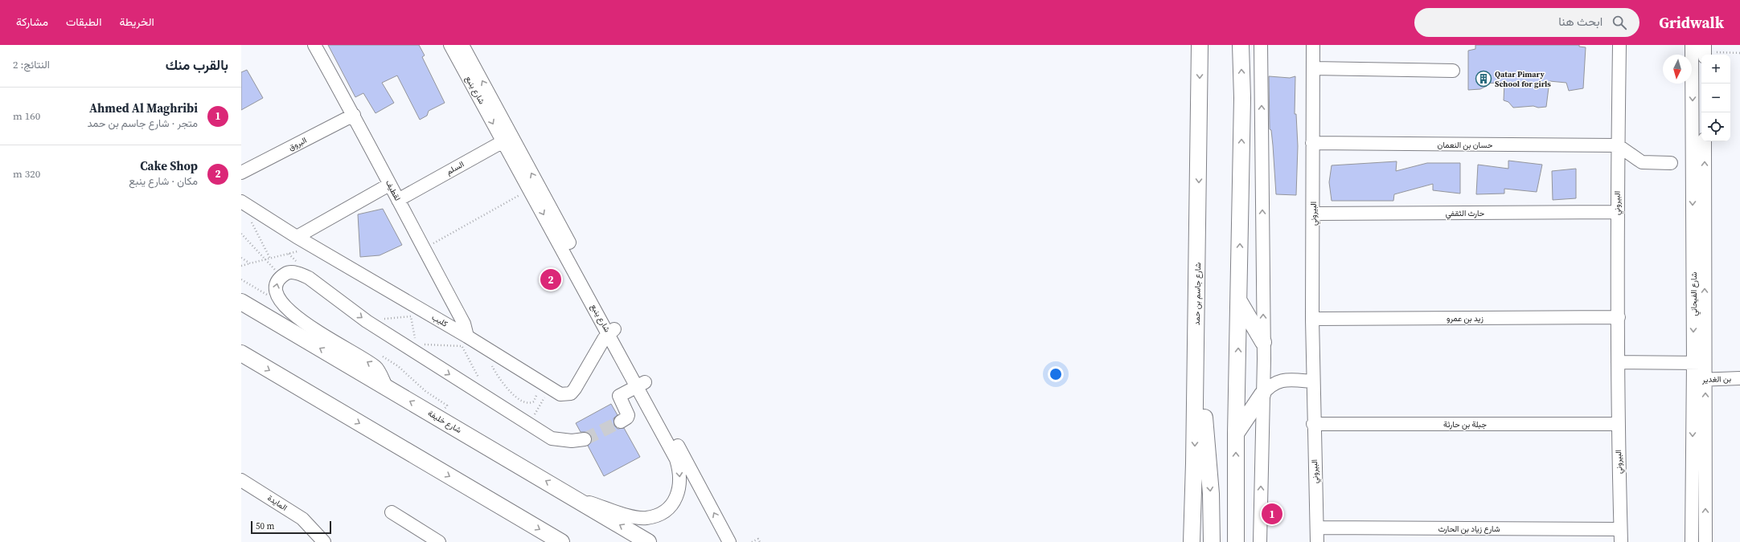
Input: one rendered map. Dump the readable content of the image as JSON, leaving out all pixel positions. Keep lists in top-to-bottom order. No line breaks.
{"streets":{"main road":["شارع جاسم بن حمد","شارع خليفة"],"street":["شارع ينبع","البروق","حسان بن النعمان","السلم","لقطيف","البيروني","حارث الثقفي","شارع الفيحاني","زيد بن عمرو","كليب","بن الغدير","جبلة بن حارثة","المايدة","شارع زياد بن الحارث"]},"crossings":[["شارع ينبع","السلم"],["شارع ينبع","كليب"],["شارع ينبع","شارع خليفة"],["البروق","لقطيف"],["حسان بن النعمان","البيروني"],["السلم","لقطيف"],["لقطيف","كليب"],["البيروني","حارث الثقفي"],["البيروني","زيد بن عمرو"],["البيروني","جبلة بن حارثة"],["البيروني","شارع زياد بن الحارث"],["شارع الفيحاني","بن الغدير"]],"places":{"building":["Qatar Pimary School for girls"]},"scale_bar":"50 m","north":"bottom","page":{"header":"Gridwalk","search":"ابحث هنا","nav":["الخريطة","الطبقات","مشاركة"],"heading":["بالقرب منك","النتائج: 2"],"map_buttons":["+","−"],"list":[{"mark":"1","name":"Ahmed Al Maghribi","note":"متجر · شارع جاسم بن حمد","value":"160 m"},{"mark":"2","name":"Cake Shop","note":"مكان · شارع ينبع","value":"320 m"}],"pins":["2","1"],"scale":"50 m"}}
